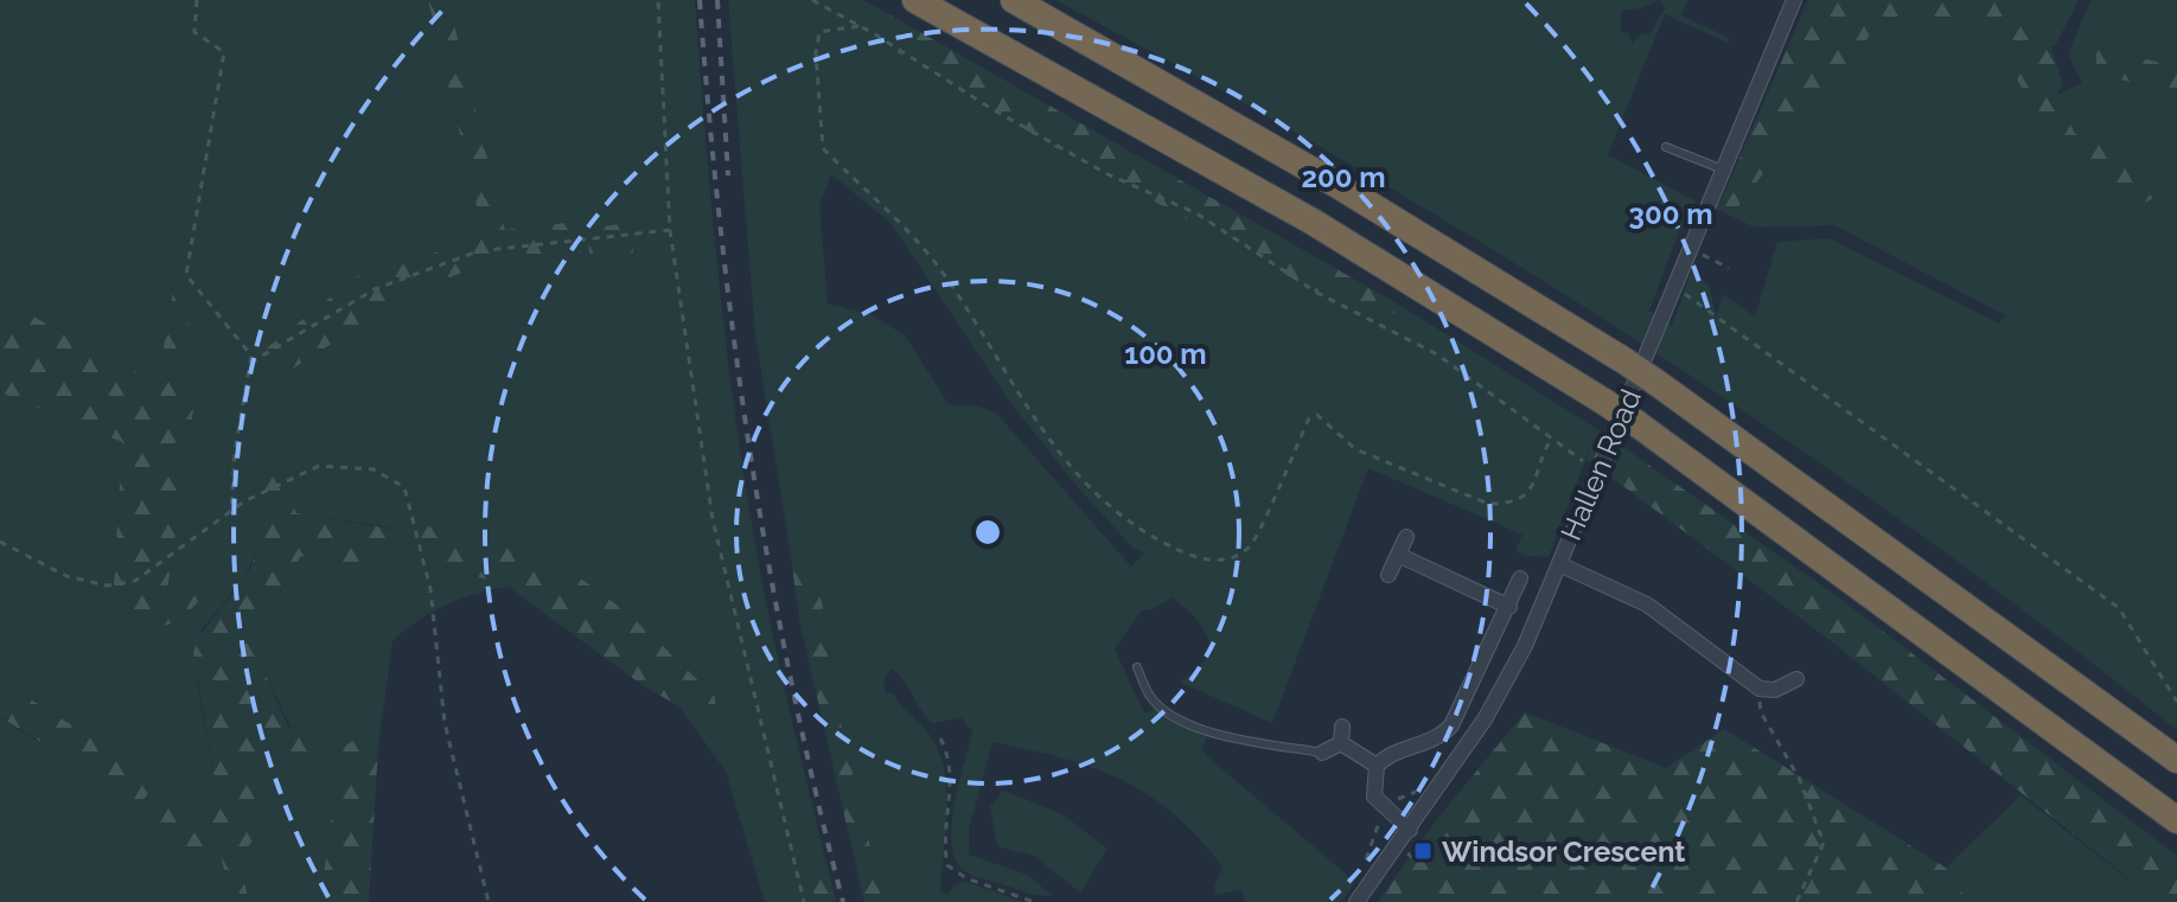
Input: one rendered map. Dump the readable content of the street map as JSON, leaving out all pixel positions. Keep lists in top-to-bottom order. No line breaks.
{"streets":{"street":["Hallen Road"]},"places":{"transit":["Windsor Crescent"]},"rings":["200 m","300 m","100 m"]}
